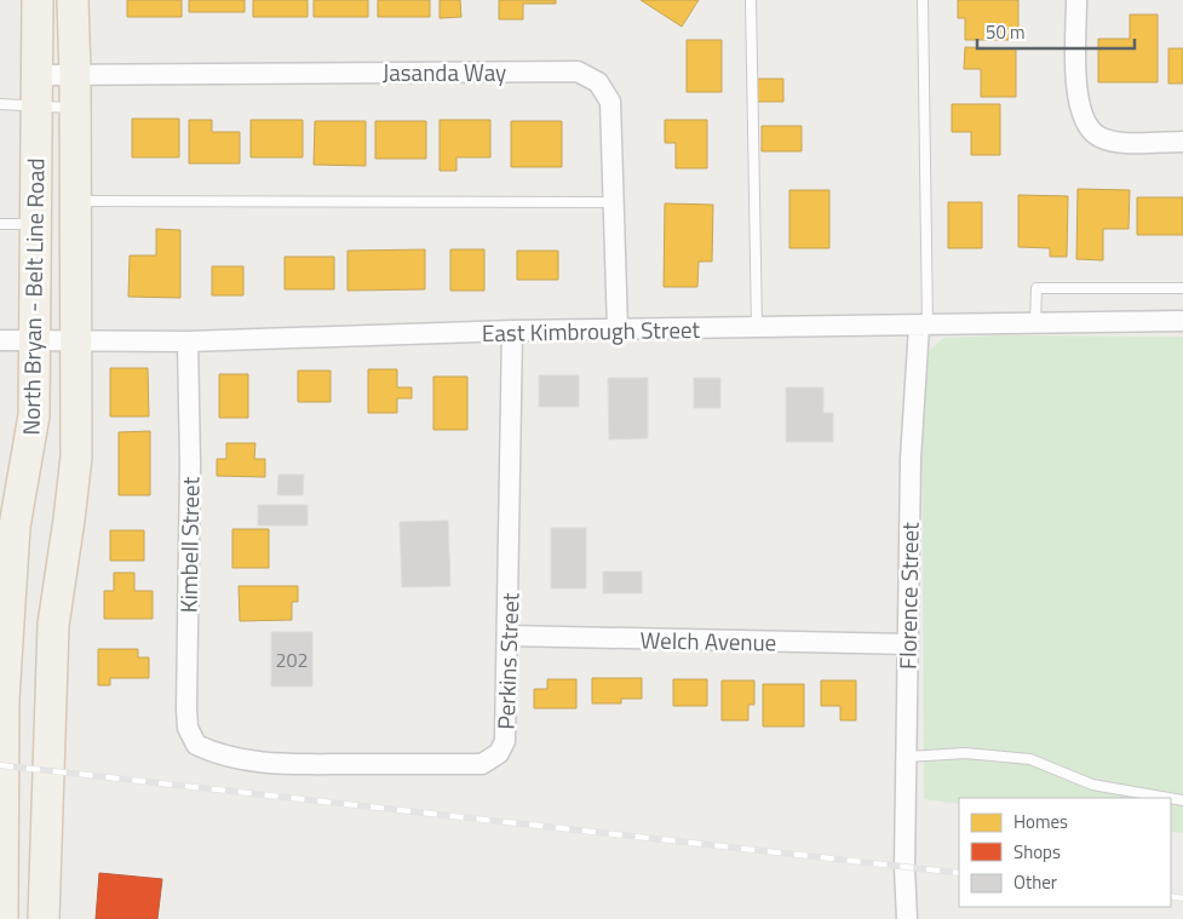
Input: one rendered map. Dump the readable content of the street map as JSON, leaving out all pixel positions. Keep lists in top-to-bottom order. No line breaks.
{"streets":{"main road":["North Bryan - Belt Line Road"],"street":["Jasanda Way","East Kimbrough Street","Kimbell Street","Florence Street","Welch Avenue","Perkins Street"]},"crossings":[["Jasanda Way","North Bryan - Belt Line Road"],["Jasanda Way","East Kimbrough Street"],["North Bryan - Belt Line Road","East Kimbrough Street"],["East Kimbrough Street","Kimbell Street"],["East Kimbrough Street","Florence Street"],["East Kimbrough Street","Perkins Street"],["Kimbell Street","Perkins Street"],["Florence Street","Welch Avenue"],["Welch Avenue","Perkins Street"]],"house_numbers":["202"],"legend":["Homes","Shops","Other"],"scale_bar":"50 m"}
